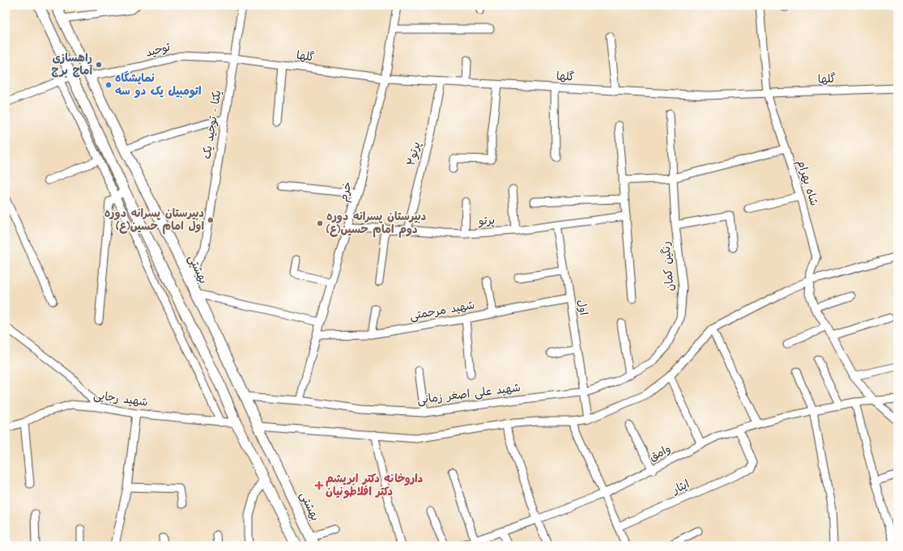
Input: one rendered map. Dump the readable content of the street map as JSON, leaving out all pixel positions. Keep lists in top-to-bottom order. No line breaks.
{"streets":{"main road":["بهشتی"],"street":["توحید","گلها","یکتا - توحید یک","پرتو۲","شاه بهرام","خرم","پرتو","رنگین کمان","اول","شهید مرحمتی","شهید علی اصغر زمانی","شهید رجایی","وامق","ایثار"]},"crossings":[["توحید","گلها"],["توحید","یکتا - توحید یک"],["توحید","بهشتی"],["گلها","یکتا - توحید یک"],["گلها","پرتو۲"],["گلها","شاه بهرام"],["گلها","خرم"],["یکتا - توحید یک","بهشتی"],["پرتو۲","پرتو"],["شاه بهرام","وامق"],["خرم","پرتو"],["خرم","شهید مرحمتی"],["خرم","شهید علی اصغر زمانی"],["پرتو","اول"],["رنگین کمان","شهید علی اصغر زمانی"],["بهشتی","شهید علی اصغر زمانی"],["اول","شهید مرحمتی"],["اول","شهید علی اصغر زمانی"],["وامق","ایثار"]],"places":{"other":["راهسازی آماج برج","نمایشگاه اتومبیل یک دو سه","دبیرستان پسرانه دوره اول امام حسین(ع)","دبیرستان پسرانه دوره دوم امام حسین(ع)"],"health":["داروخانه دکتر ابریشم دکتر افلاطونیان"]}}
